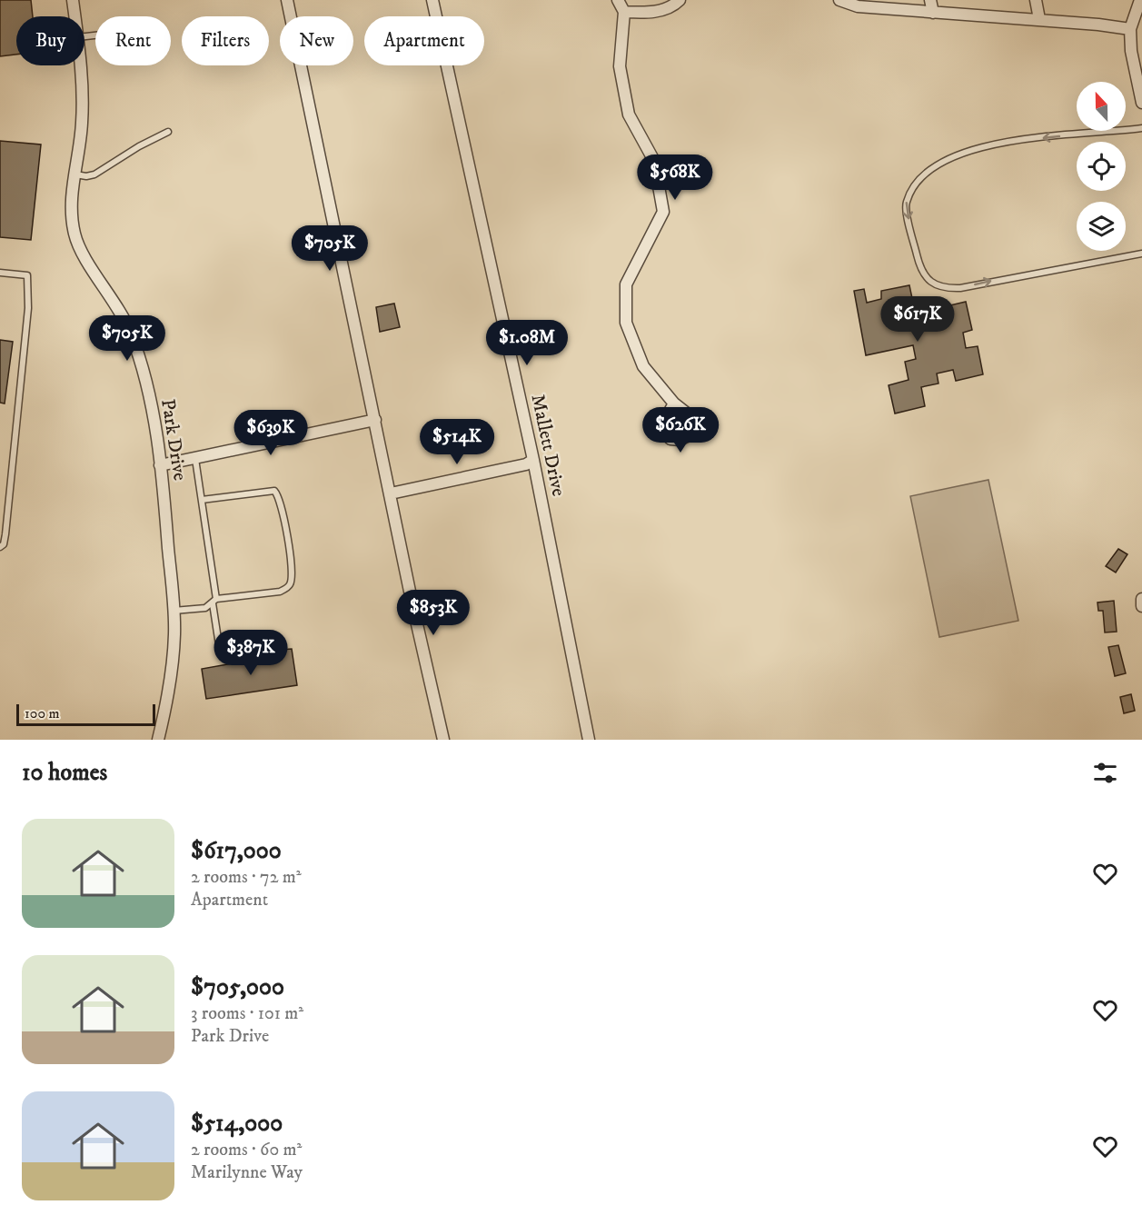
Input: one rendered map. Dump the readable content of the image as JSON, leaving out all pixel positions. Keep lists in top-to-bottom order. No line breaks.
{"streets":{"street":["Park Drive","Mallett Drive"]},"scale_bar":"100 m","north":"top","page":{"chip":["Buy","Rent","Filters","New","Apartment"],"price":["$568K","$705K","$617K","$705K","$1.08M","$626K","$639K","$514K","$853K","$387K"],"scale":"100 m","heading":"10 homes","list":[{"name":"$617,000","note":"2 rooms · 72 m² · Apartment"},{"name":"$705,000","note":"3 rooms · 101 m² · Park Drive"},{"name":"$514,000","note":"2 rooms · 60 m² · Marilynne Way"}]}}
